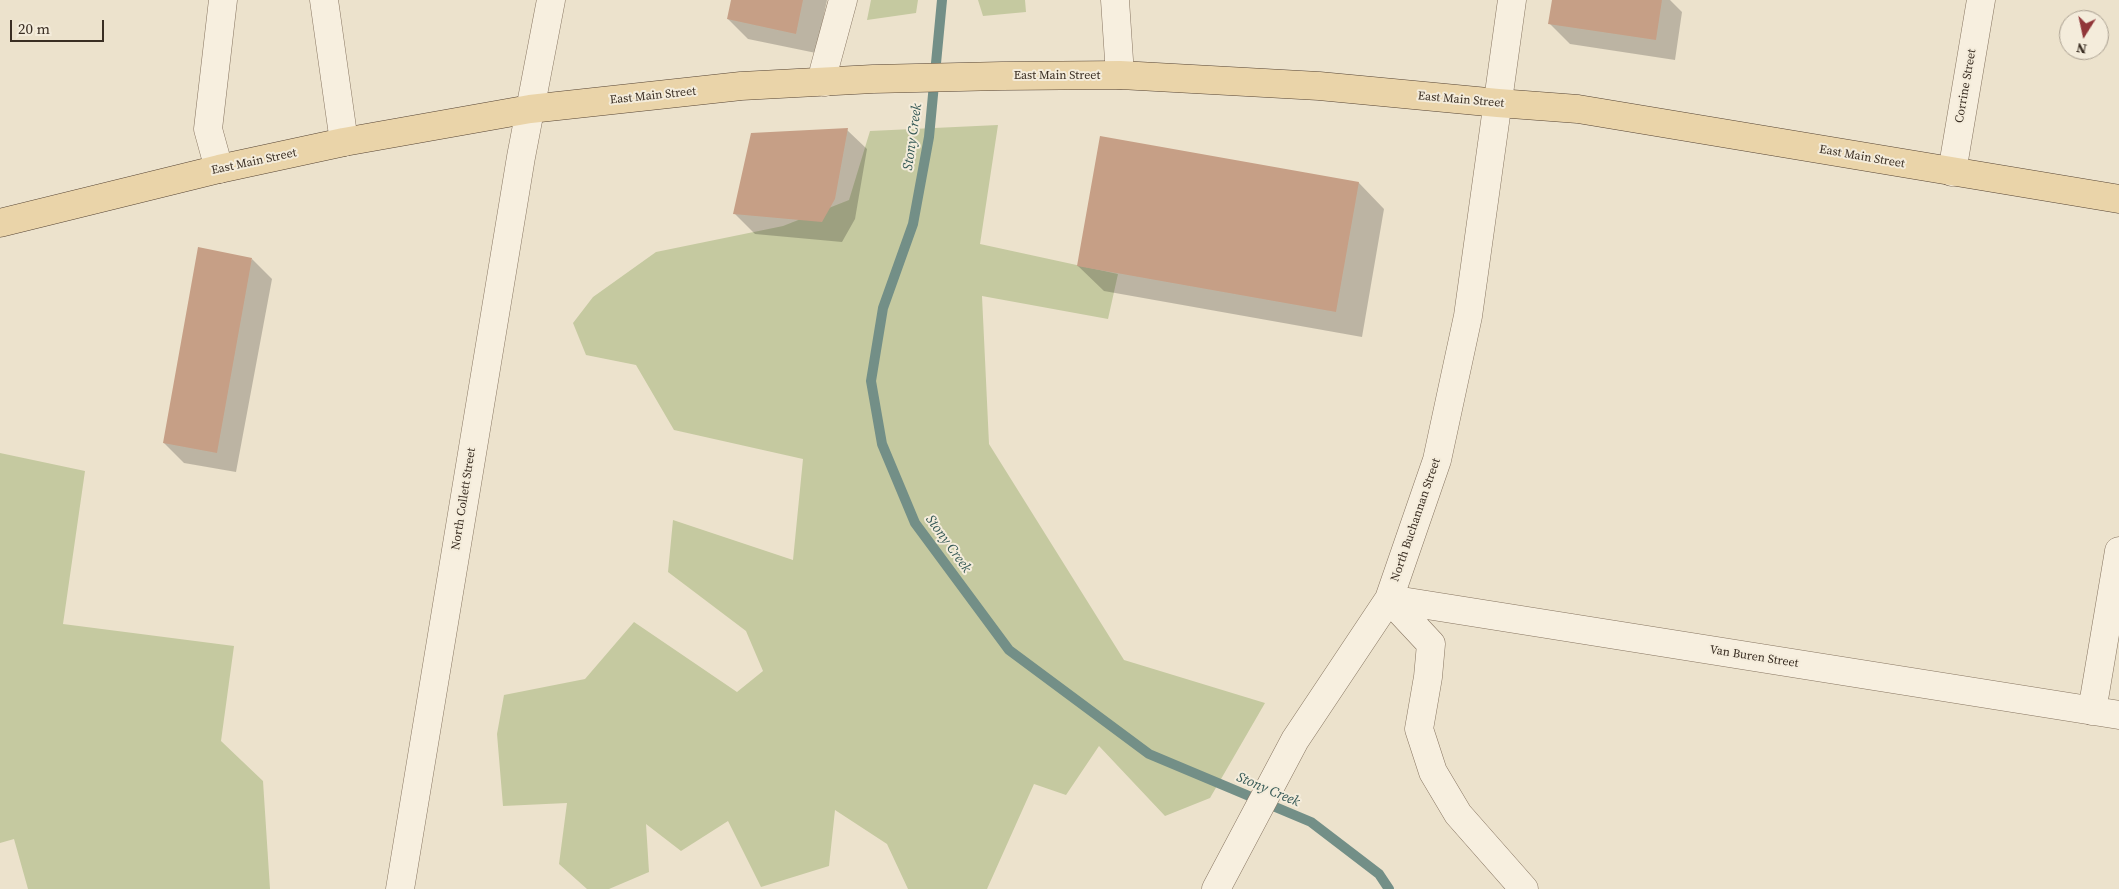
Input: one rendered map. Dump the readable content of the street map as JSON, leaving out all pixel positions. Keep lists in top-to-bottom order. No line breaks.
{"streets":{"main road":["East Main Street"],"street":["Corrine Street","North Collett Street","North Buchannan Street","Van Buren Street"]},"crossings":[["East Main Street","Corrine Street"],["East Main Street","North Collett Street"],["East Main Street","North Buchannan Street"],["North Buchannan Street","Van Buren Street"]],"water":["Stony Creek"],"scale_bar":"20 m","north":"bottom"}
